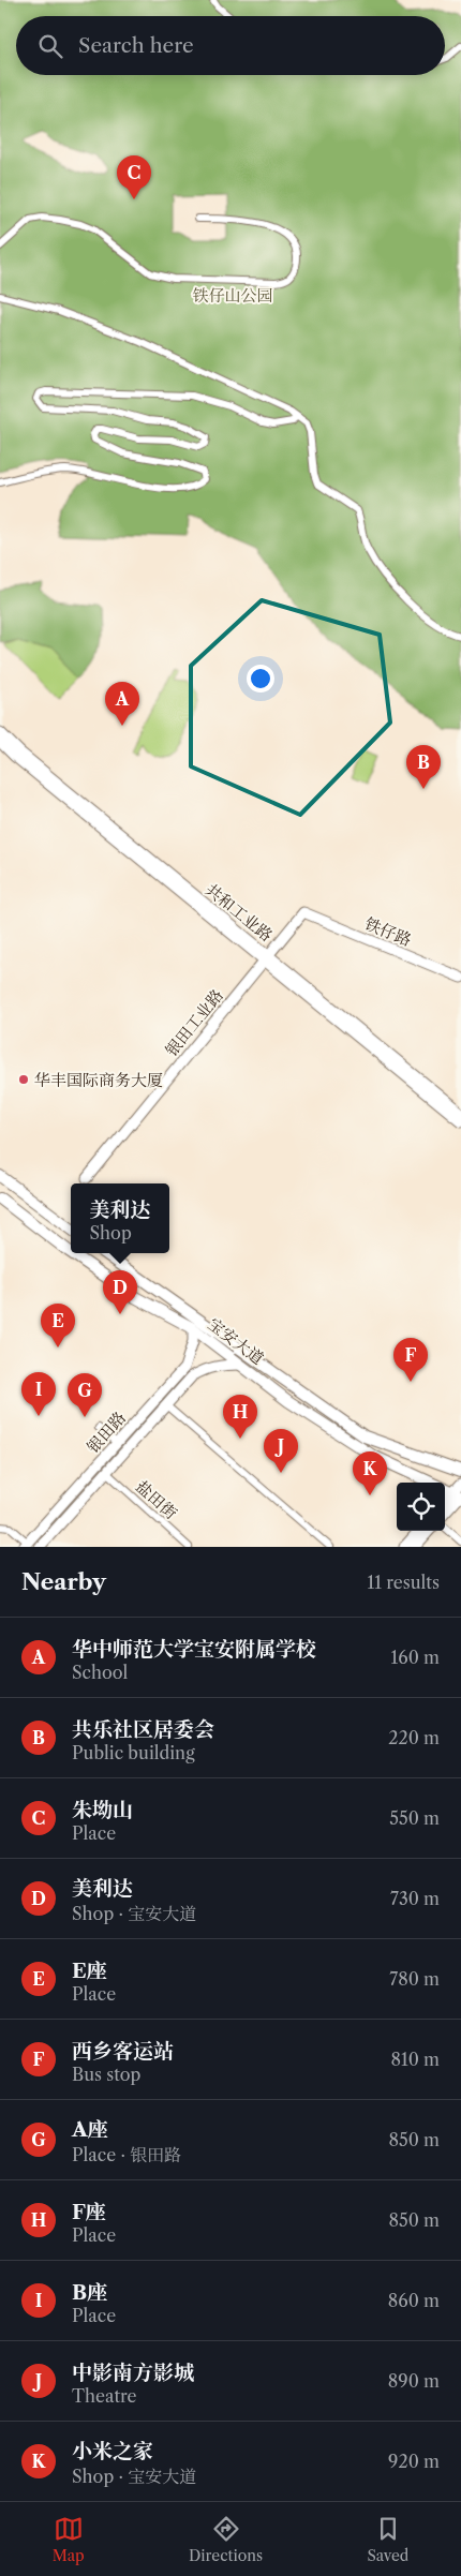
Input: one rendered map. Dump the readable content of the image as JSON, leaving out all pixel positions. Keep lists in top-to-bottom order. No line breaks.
{"streets":{"main road":["宝安大道"],"street":["共和工业路","铁仔路","银田工业路","银田路","盐田街"]},"crossings":[["共和工业路","银田工业路"],["铁仔路","银田工业路"],["宝安大道","银田路"],["银田路","盐田街"]],"parks":["铁仔山公园"],"places":["华丰国际商务大厦"],"page":{"search":"Search here","pins":["C","A","B","D","E","F","I","G","H","J","K"],"popup":["美利达","Shop"],"heading":["Nearby","11 results"],"list":[{"mark":"A","name":"华中师范大学宝安附属学校","note":"School","value":"160 m"},{"mark":"B","name":"共乐社区居委会","note":"Public building","value":"220 m"},{"mark":"C","name":"朱坳山","note":"Place","value":"550 m"},{"mark":"D","name":"美利达","note":"Shop · 宝安大道","value":"730 m"},{"mark":"E","name":"E座","note":"Place","value":"780 m"},{"mark":"F","name":"西乡客运站","note":"Bus stop","value":"810 m"},{"mark":"G","name":"A座","note":"Place · 银田路","value":"850 m"},{"mark":"H","name":"F座","note":"Place","value":"850 m"},{"mark":"I","name":"B座","note":"Place","value":"860 m"},{"mark":"J","name":"中影南方影城","note":"Theatre","value":"890 m"},{"mark":"K","name":"小米之家","note":"Shop · 宝安大道","value":"920 m"}],"nav":["Map","Directions","Saved"]}}
